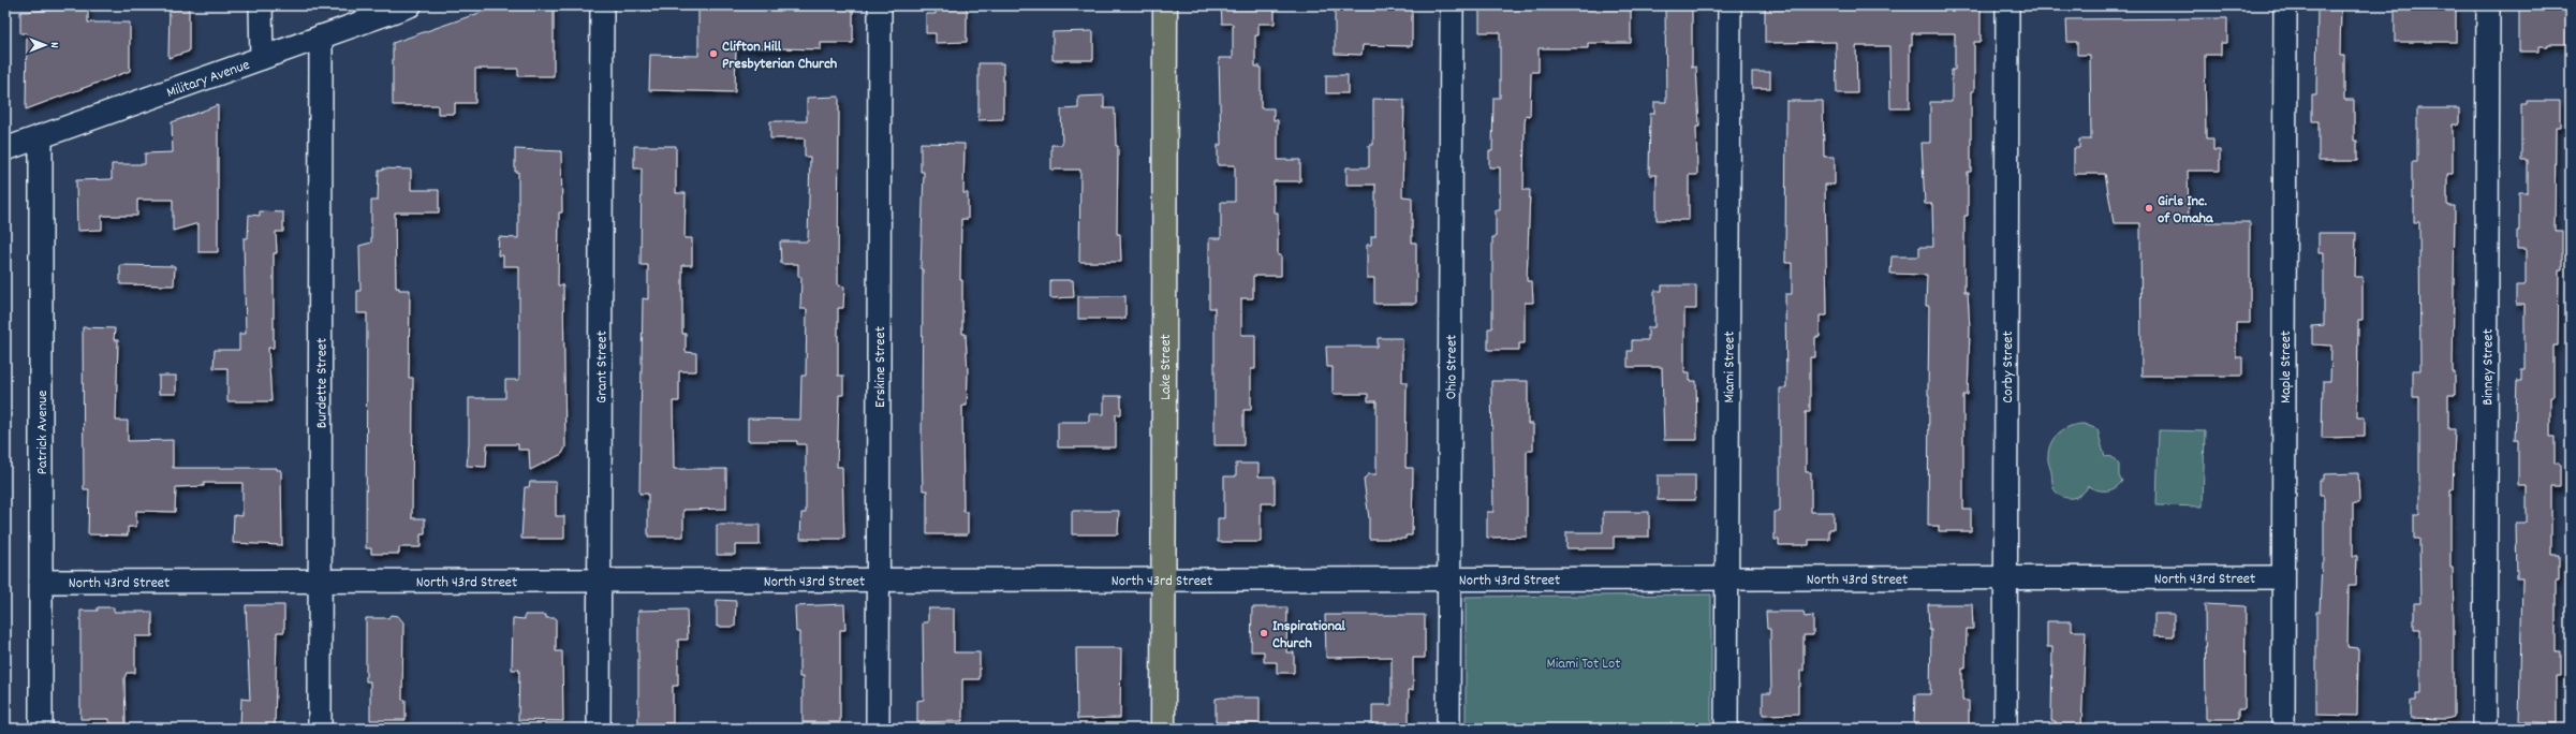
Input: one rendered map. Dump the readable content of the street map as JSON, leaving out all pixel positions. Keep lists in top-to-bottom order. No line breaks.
{"streets":{"main road":["Lake Street"],"street":["Military Avenue","Grant Street","Erskine Street","Ohio Street","Miami Street","Corby Street","Maple Street","Binney Street","Burdette Street","Patrick Avenue","North 43rd Street"]},"crossings":[["Military Avenue","Burdette Street"],["Military Avenue","Patrick Avenue"],["Grant Street","North 43rd Street"],["Erskine Street","North 43rd Street"],["Lake Street","North 43rd Street"],["Ohio Street","North 43rd Street"],["Miami Street","North 43rd Street"],["Corby Street","North 43rd Street"],["Maple Street","North 43rd Street"],["Burdette Street","North 43rd Street"],["Patrick Avenue","North 43rd Street"]],"parks":["Miami Tot Lot"],"places":["Clifton Hill Presbyterian Church","Girls Inc. of Omaha","Inspirational Church"],"north":"right"}
